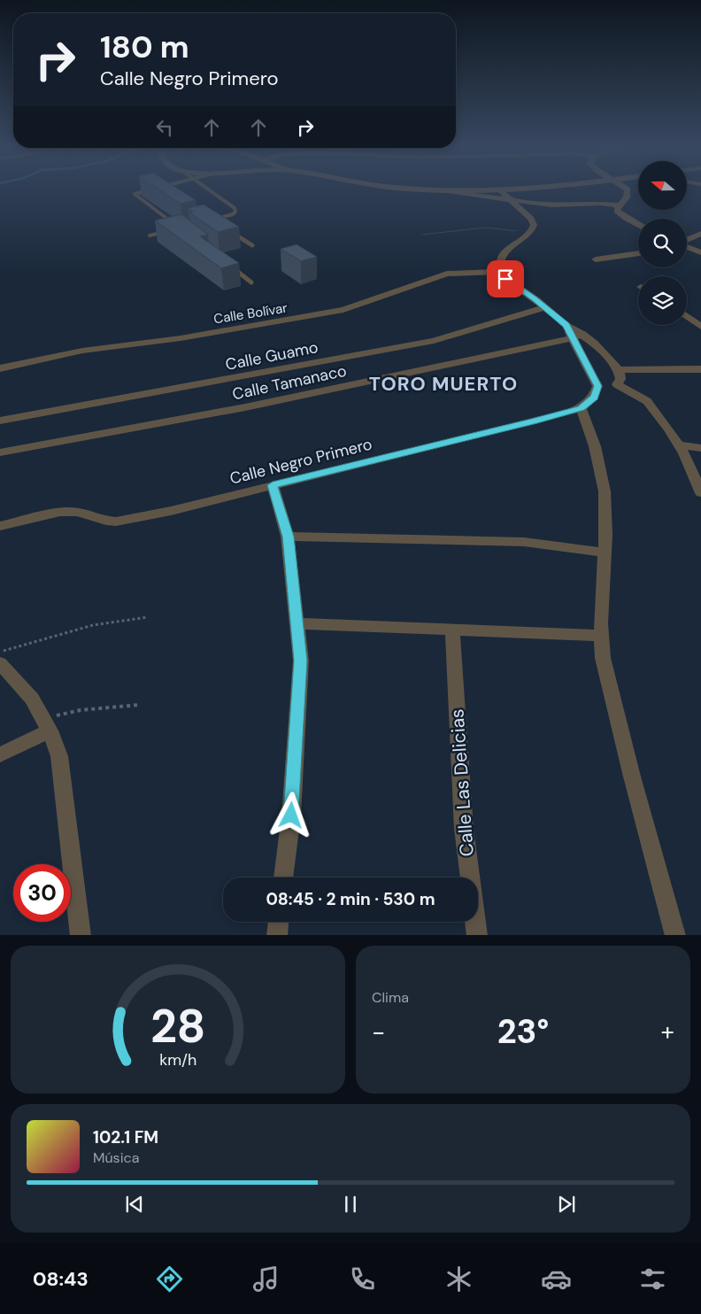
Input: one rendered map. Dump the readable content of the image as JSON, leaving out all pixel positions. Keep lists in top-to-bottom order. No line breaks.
{"streets":{"street":["Calle Bolívar","Calle Guamo","Calle Tamanaco","Calle Negro Primero","Calle Las Delicias"]},"districts":["TORO MUERTO"],"north":"left","page":{"turn":["180 m","Calle Negro Primero"],"limit":"30","trip":"08:45 · 2 min · 530 m","tile":"Clima","heat":["−","23°","+"],"song":["102.1 FM","Música"],"tabs":"08:43","gauge":["28","km/h"]}}
